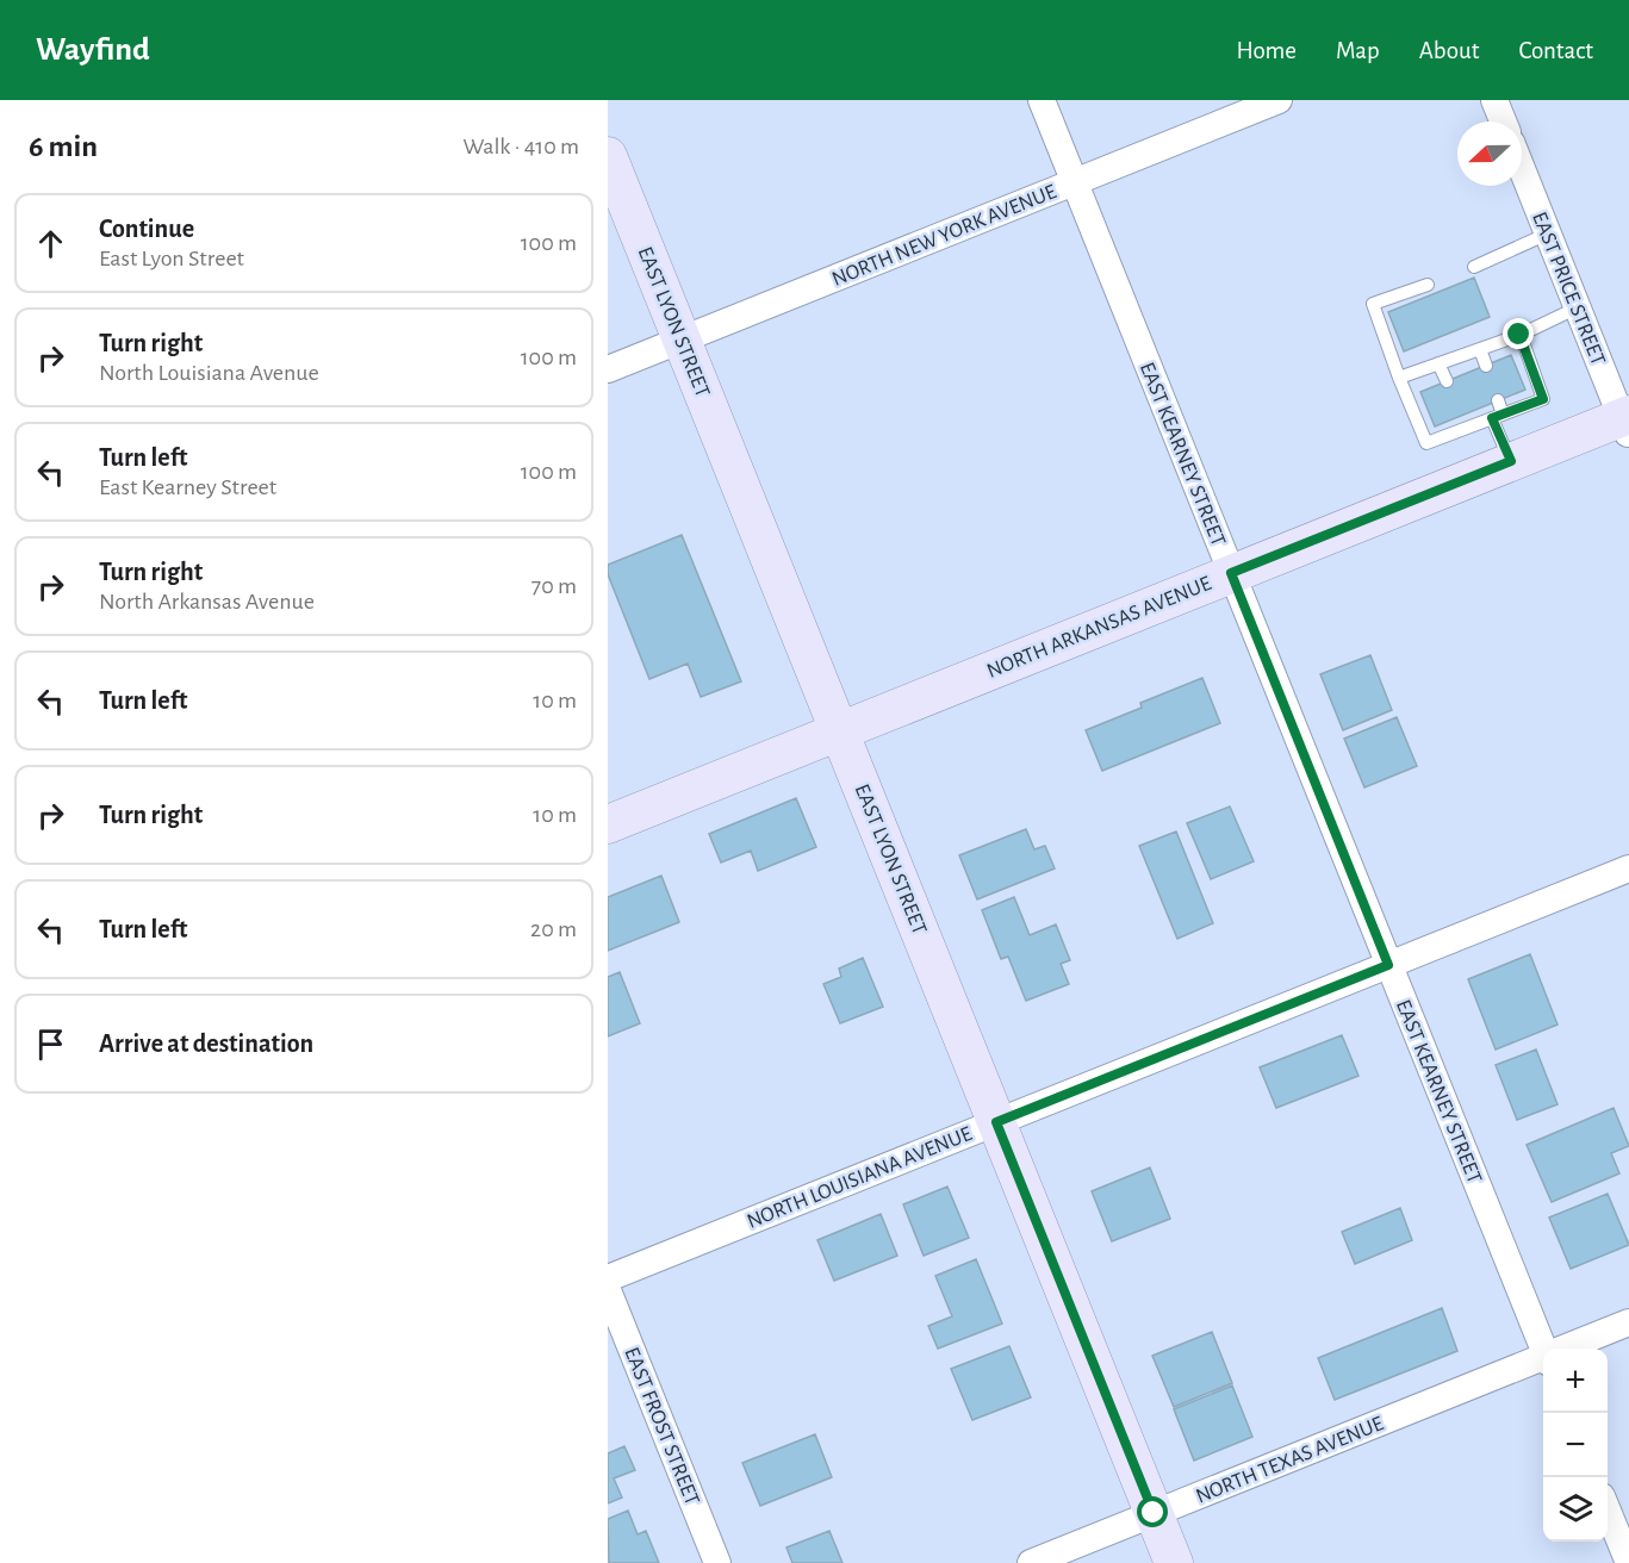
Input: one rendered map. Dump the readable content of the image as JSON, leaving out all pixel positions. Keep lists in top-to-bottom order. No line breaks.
{"streets":{"main road":["EAST LYON STREET","NORTH ARKANSAS AVENUE"],"street":["NORTH NEW YORK AVENUE","EAST PRICE STREET","EAST KEARNEY STREET","NORTH LOUISIANA AVENUE","EAST FROST STREET","NORTH TEXAS AVENUE"]},"crossings":[["NORTH NEW YORK AVENUE","EAST LYON STREET"],["NORTH NEW YORK AVENUE","EAST KEARNEY STREET"],["EAST PRICE STREET","NORTH ARKANSAS AVENUE"],["EAST LYON STREET","NORTH ARKANSAS AVENUE"],["EAST LYON STREET","NORTH LOUISIANA AVENUE"],["EAST LYON STREET","NORTH TEXAS AVENUE"],["EAST KEARNEY STREET","NORTH ARKANSAS AVENUE"],["EAST KEARNEY STREET","NORTH LOUISIANA AVENUE"]],"north":"left","page":{"header":"Wayfind","nav":["Home","Map","About","Contact"],"heading":["6 min","Walk · 410 m"],"list":[["Continue","East Lyon Street","100 m"],["Turn right","North Louisiana Avenue","100 m"],["Turn left","East Kearney Street","100 m"],["Turn right","North Arkansas Avenue","70 m"],["Turn left","10 m"],["Turn right","10 m"],["Turn left","20 m"],"Arrive at destination"],"map_buttons":["+","−"]}}
